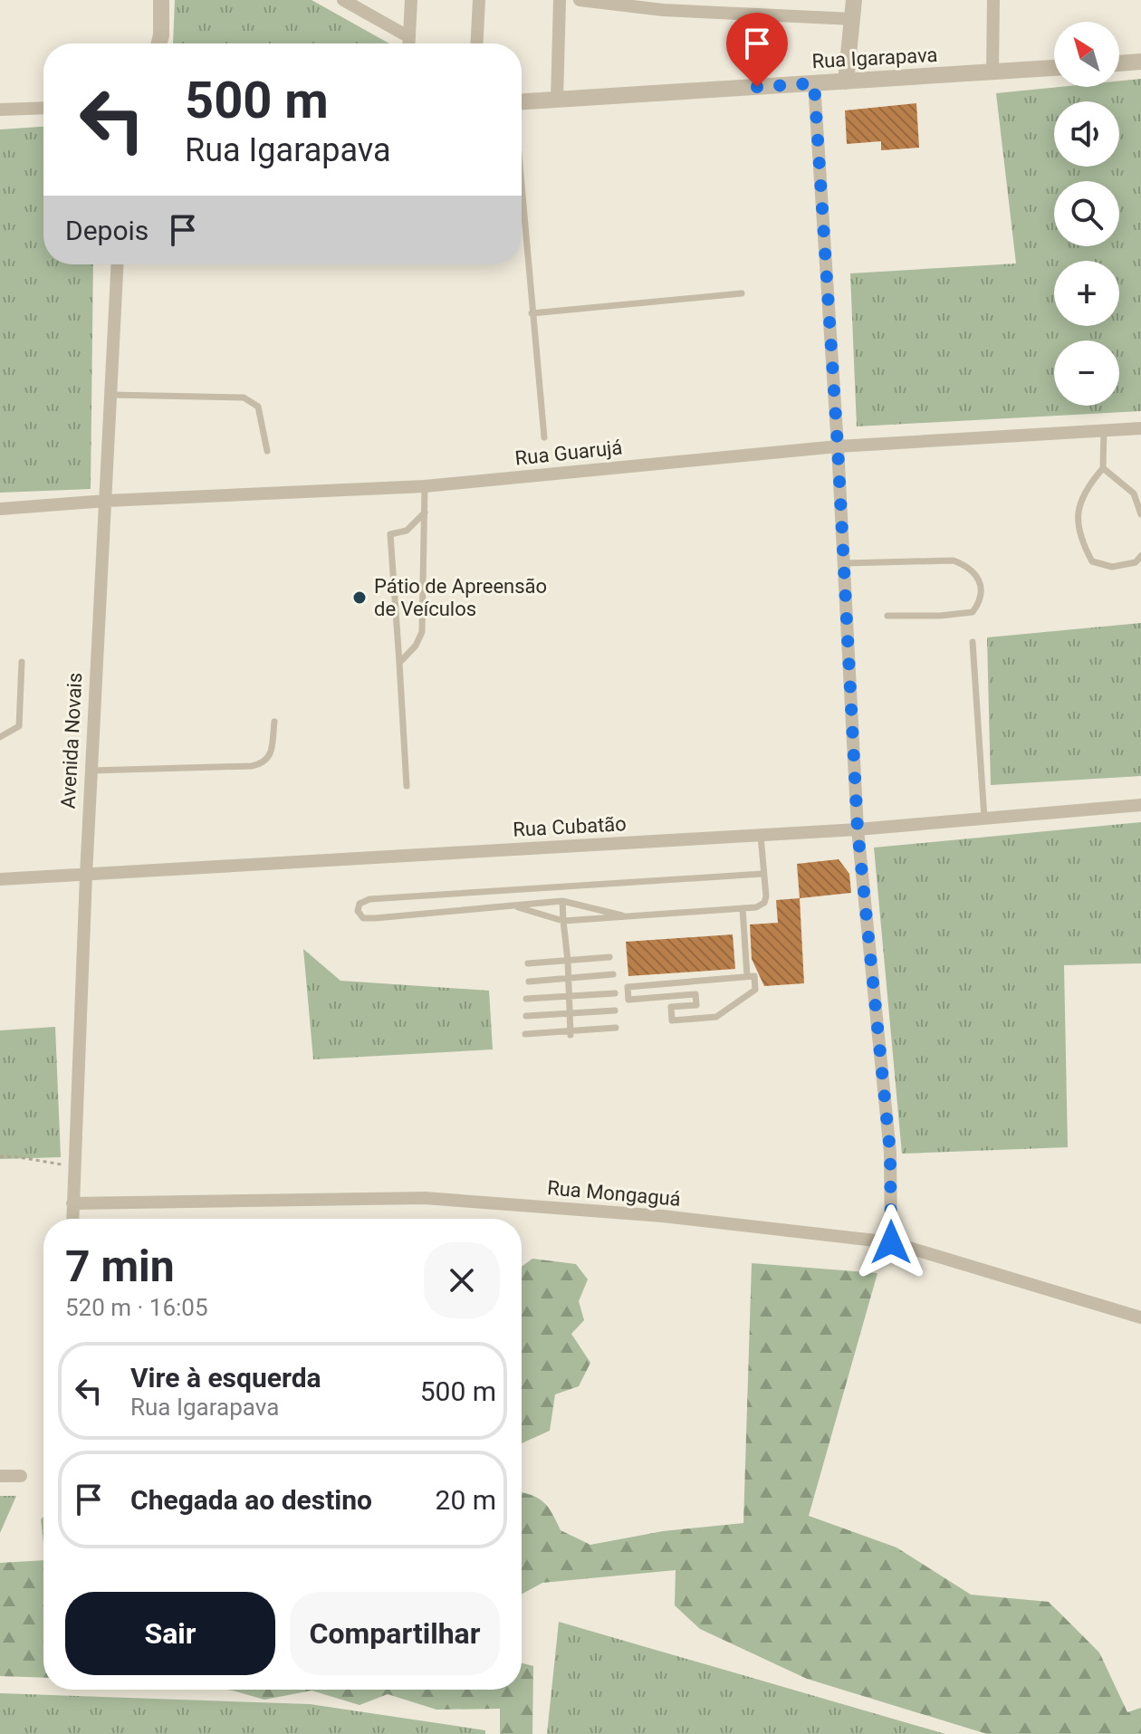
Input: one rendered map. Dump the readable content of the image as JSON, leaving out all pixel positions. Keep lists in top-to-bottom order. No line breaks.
{"streets":{"street":["Rua Igarapava","Rua Guarujá","Avenida Novais","Rua Cubatão","Rua Mongaguá"]},"crossings":[["Rua Guarujá","Avenida Novais"],["Avenida Novais","Rua Cubatão"],["Avenida Novais","Rua Mongaguá"]],"places":["Pátio de Apreensão de Veículos"],"north":"top left","page":{"map_buttons":["+","−"],"turn":["500 m","Rua Igarapava"],"then":"Depois","heading":["7 min","520 m · 16:05"],"list":[{"name":"Vire à esquerda","note":"Rua Igarapava","value":"500 m"},{"name":"Chegada ao destino","value":"20 m"}],"buttons":["Sair","Compartilhar"]}}
